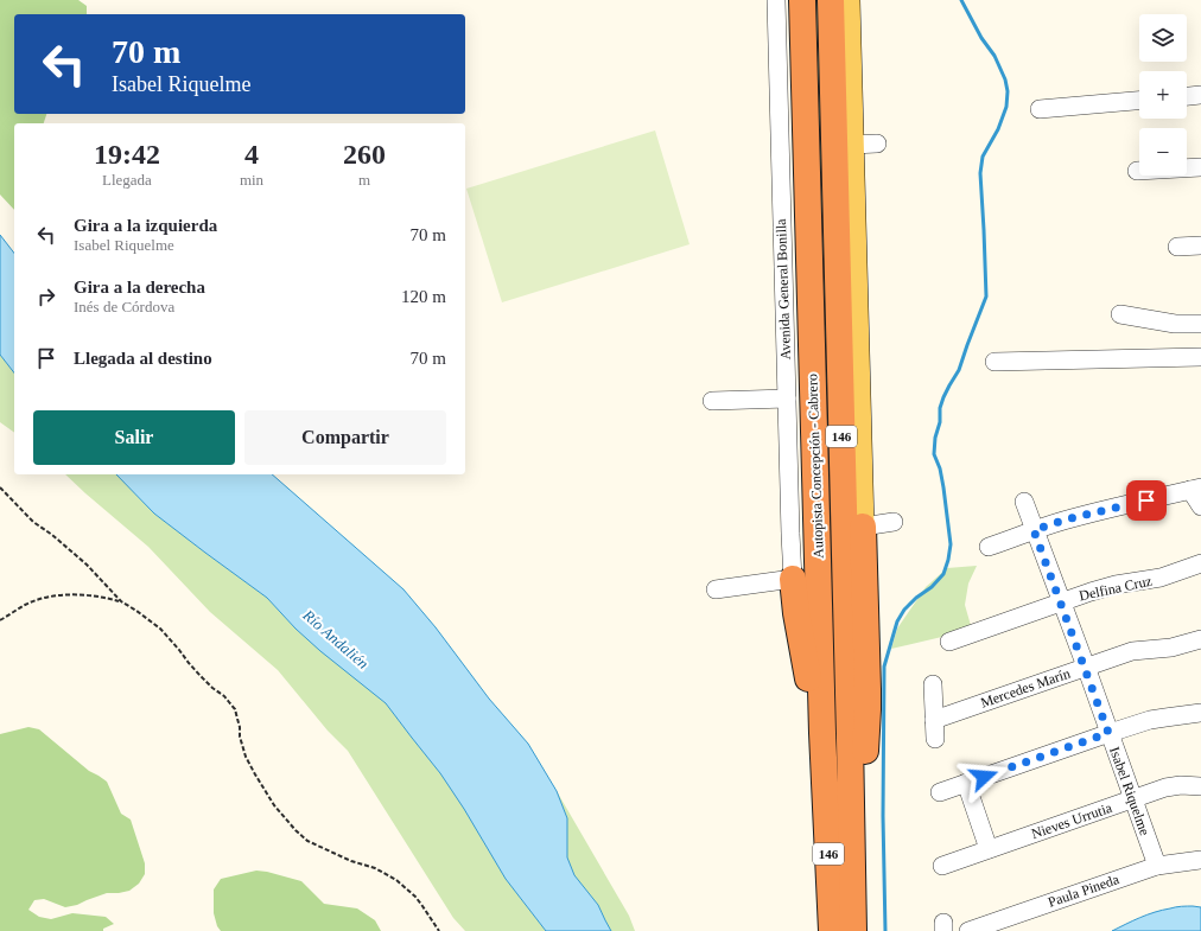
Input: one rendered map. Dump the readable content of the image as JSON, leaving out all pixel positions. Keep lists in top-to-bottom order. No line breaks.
{"streets":{"highway":["146","Autopista Concepción - Cabrero"],"street":["Avenida General Bonilla","Delfina Cruz","Mercedes Marín","Isabel Riquelme","Nieves Urrutia","Paula Pineda"]},"crossings":[["Delfina Cruz","Isabel Riquelme"],["Mercedes Marín","Isabel Riquelme"],["Isabel Riquelme","Nieves Urrutia"],["Isabel Riquelme","Paula Pineda"]],"water":["Río Andalién"],"page":{"map_buttons":["+","−"],"turn":["70 m","Isabel Riquelme"],"eta":["19:42","Llegada","4","min","260","m"],"list":[{"name":"Gira a la izquierda","note":"Isabel Riquelme","value":"70 m"},{"name":"Gira a la derecha","note":"Inés de Córdova","value":"120 m"},{"name":"Llegada al destino","value":"70 m"}],"buttons":["Salir","Compartir"]}}
